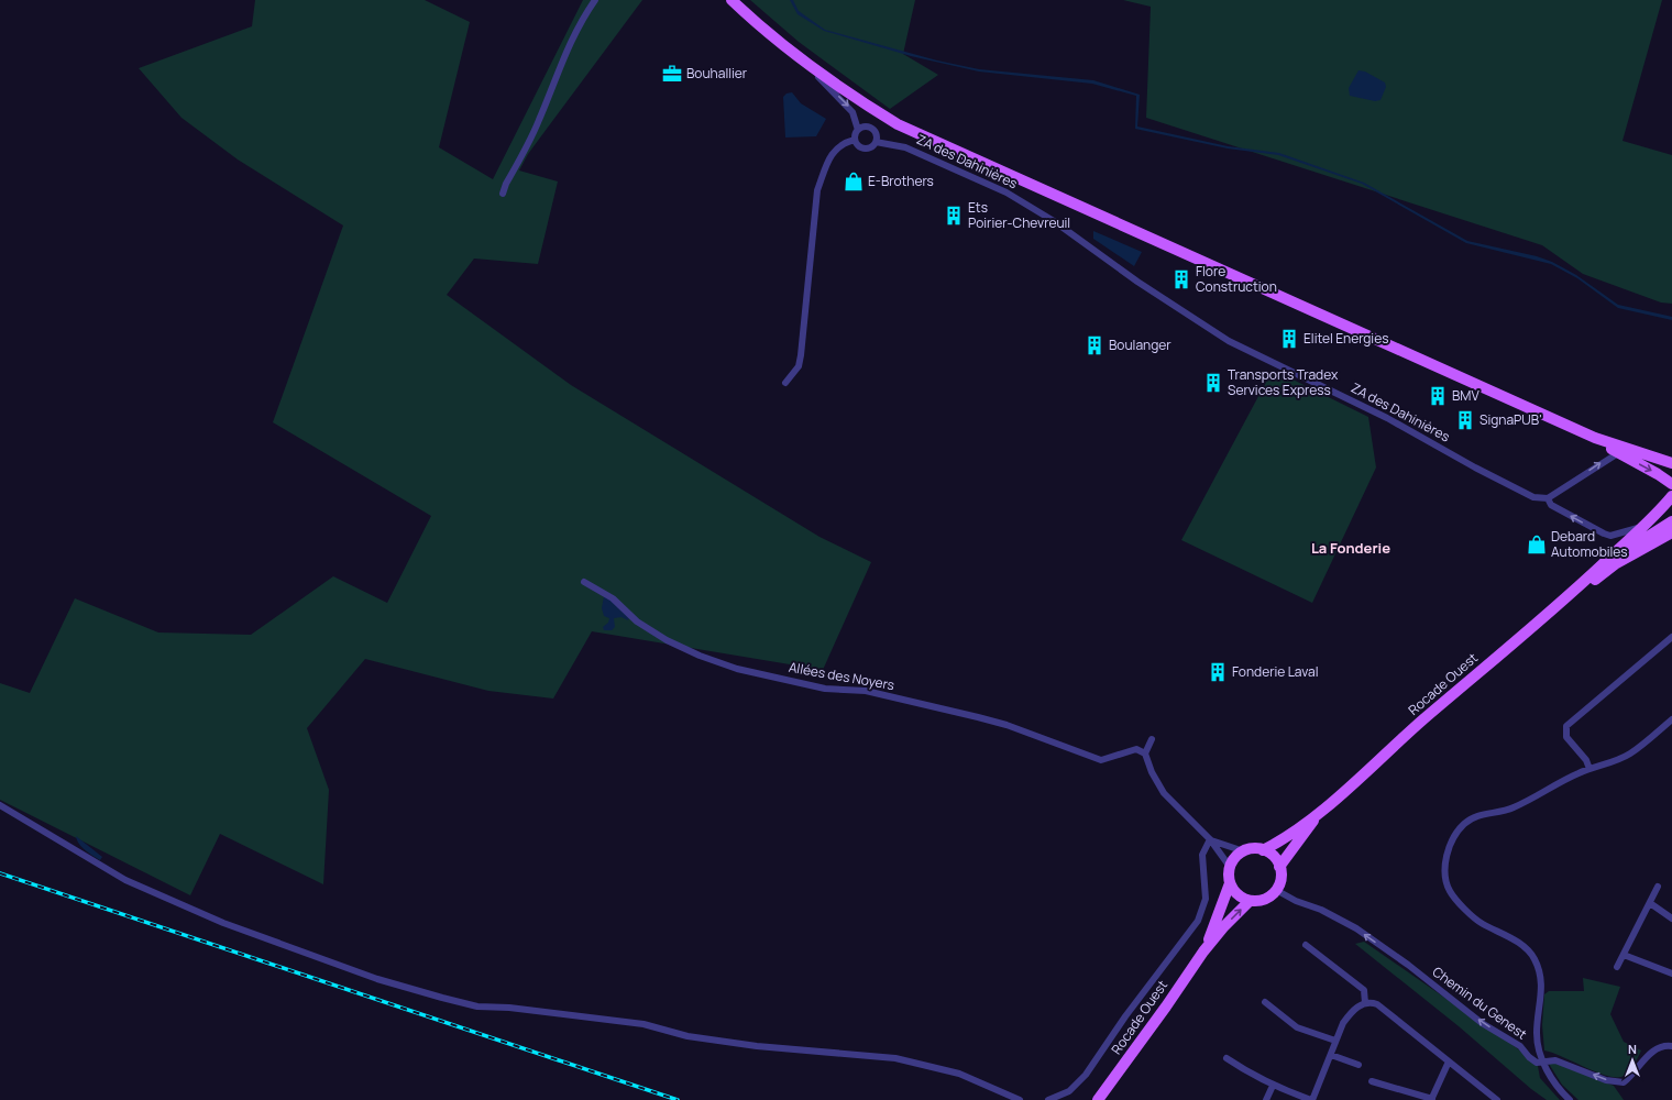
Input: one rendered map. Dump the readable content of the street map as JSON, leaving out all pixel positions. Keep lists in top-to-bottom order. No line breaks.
{"streets":{"main road":["Rocade Ouest"],"street":["ZA des Dahinières","Allées des Noyers","Chemin du Genest"]},"crossings":[["ZA des Dahinières","Rocade Ouest"],["Rocade Ouest","Chemin du Genest"]],"districts":["La Fonderie"],"places":{"office":["Bouhallier"],"shop":["E-Brothers","Debard Automobiles"],"building":["Ets Poirier-Chevreuil","Flore Construction","Elitel Energies","Boulanger","Transports Tradex Services Express","BMV","SignaPUB'","Fonderie Laval"]},"north":"top"}
